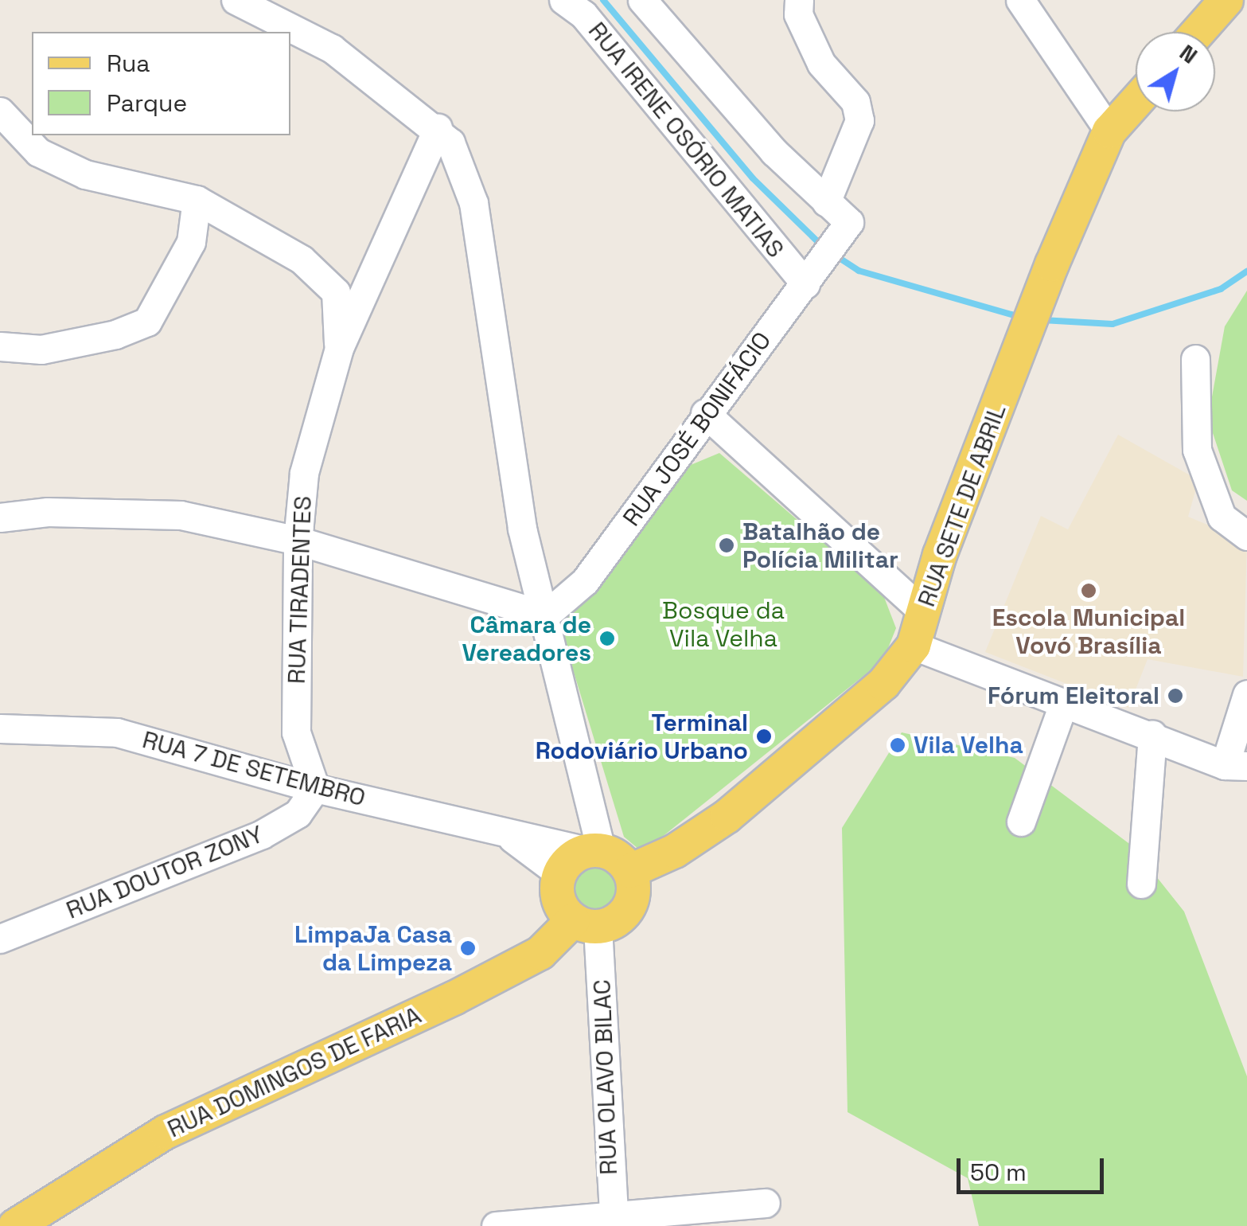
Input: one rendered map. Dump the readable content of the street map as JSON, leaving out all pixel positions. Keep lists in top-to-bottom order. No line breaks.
{"streets":{"main road":["RUA SETE DE ABRIL","RUA DOMINGOS DE FARIA"],"street":["RUA IRENE OSÓRIO MATIAS","RUA JOSÉ BONIFÁCIO","RUA TIRADENTES","RUA 7 DE SETEMBRO","RUA DOUTOR ZONY","RUA OLAVO BILAC"]},"crossings":[["RUA IRENE OSÓRIO MATIAS","RUA JOSÉ BONIFÁCIO"],["RUA SETE DE ABRIL","RUA 7 DE SETEMBRO"],["RUA SETE DE ABRIL","RUA DOMINGOS DE FARIA"],["RUA SETE DE ABRIL","RUA OLAVO BILAC"],["RUA TIRADENTES","RUA 7 DE SETEMBRO"],["RUA TIRADENTES","RUA DOUTOR ZONY"],["RUA 7 DE SETEMBRO","RUA DOUTOR ZONY"],["RUA 7 DE SETEMBRO","RUA DOMINGOS DE FARIA"],["RUA 7 DE SETEMBRO","RUA OLAVO BILAC"],["RUA DOMINGOS DE FARIA","RUA OLAVO BILAC"]],"parks":["Bosque da Vila Velha"],"places":["Batalhão de Polícia Militar","Escola Municipal Vovó Brasília","Câmara de Vereadores","Fórum Eleitoral","Terminal Rodoviário Urbano","Vila Velha","LimpaJa Casa da Limpeza"],"legend":["Rua","Parque"],"scale_bar":"50 m","north":"top right"}
